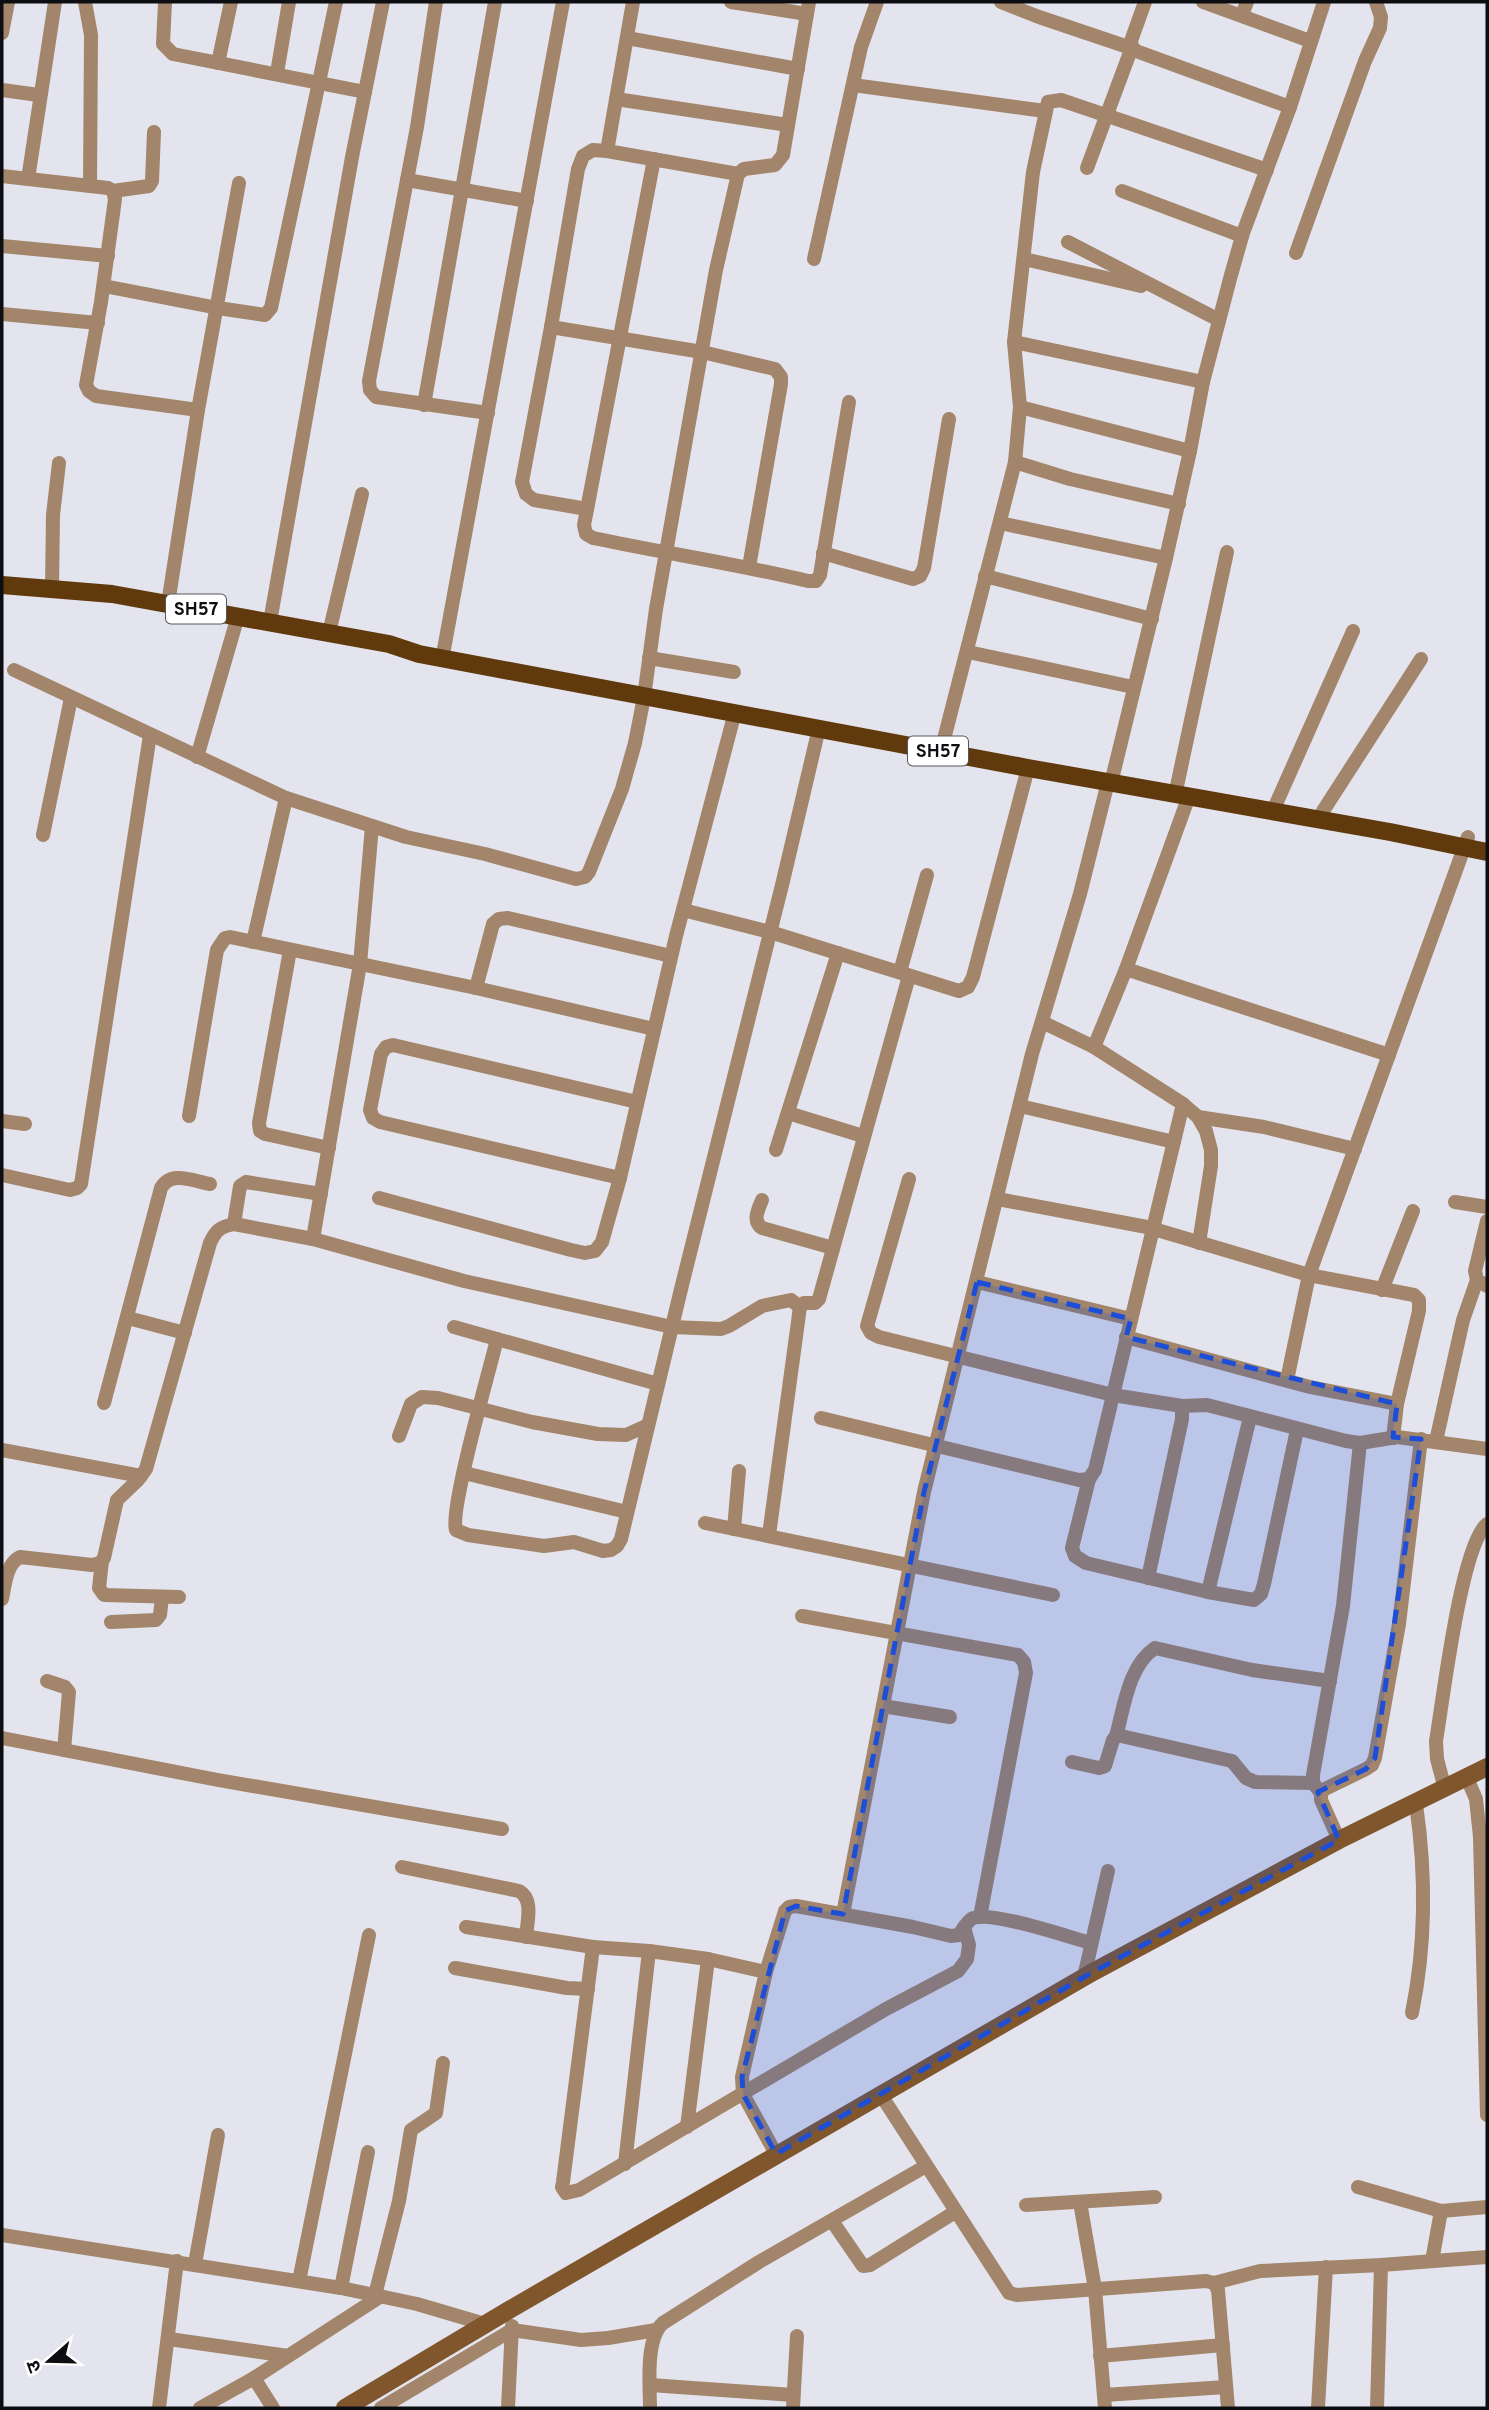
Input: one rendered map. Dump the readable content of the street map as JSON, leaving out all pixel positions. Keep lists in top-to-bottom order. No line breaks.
{"streets":{"main road":["SH57"]},"north":"left"}
